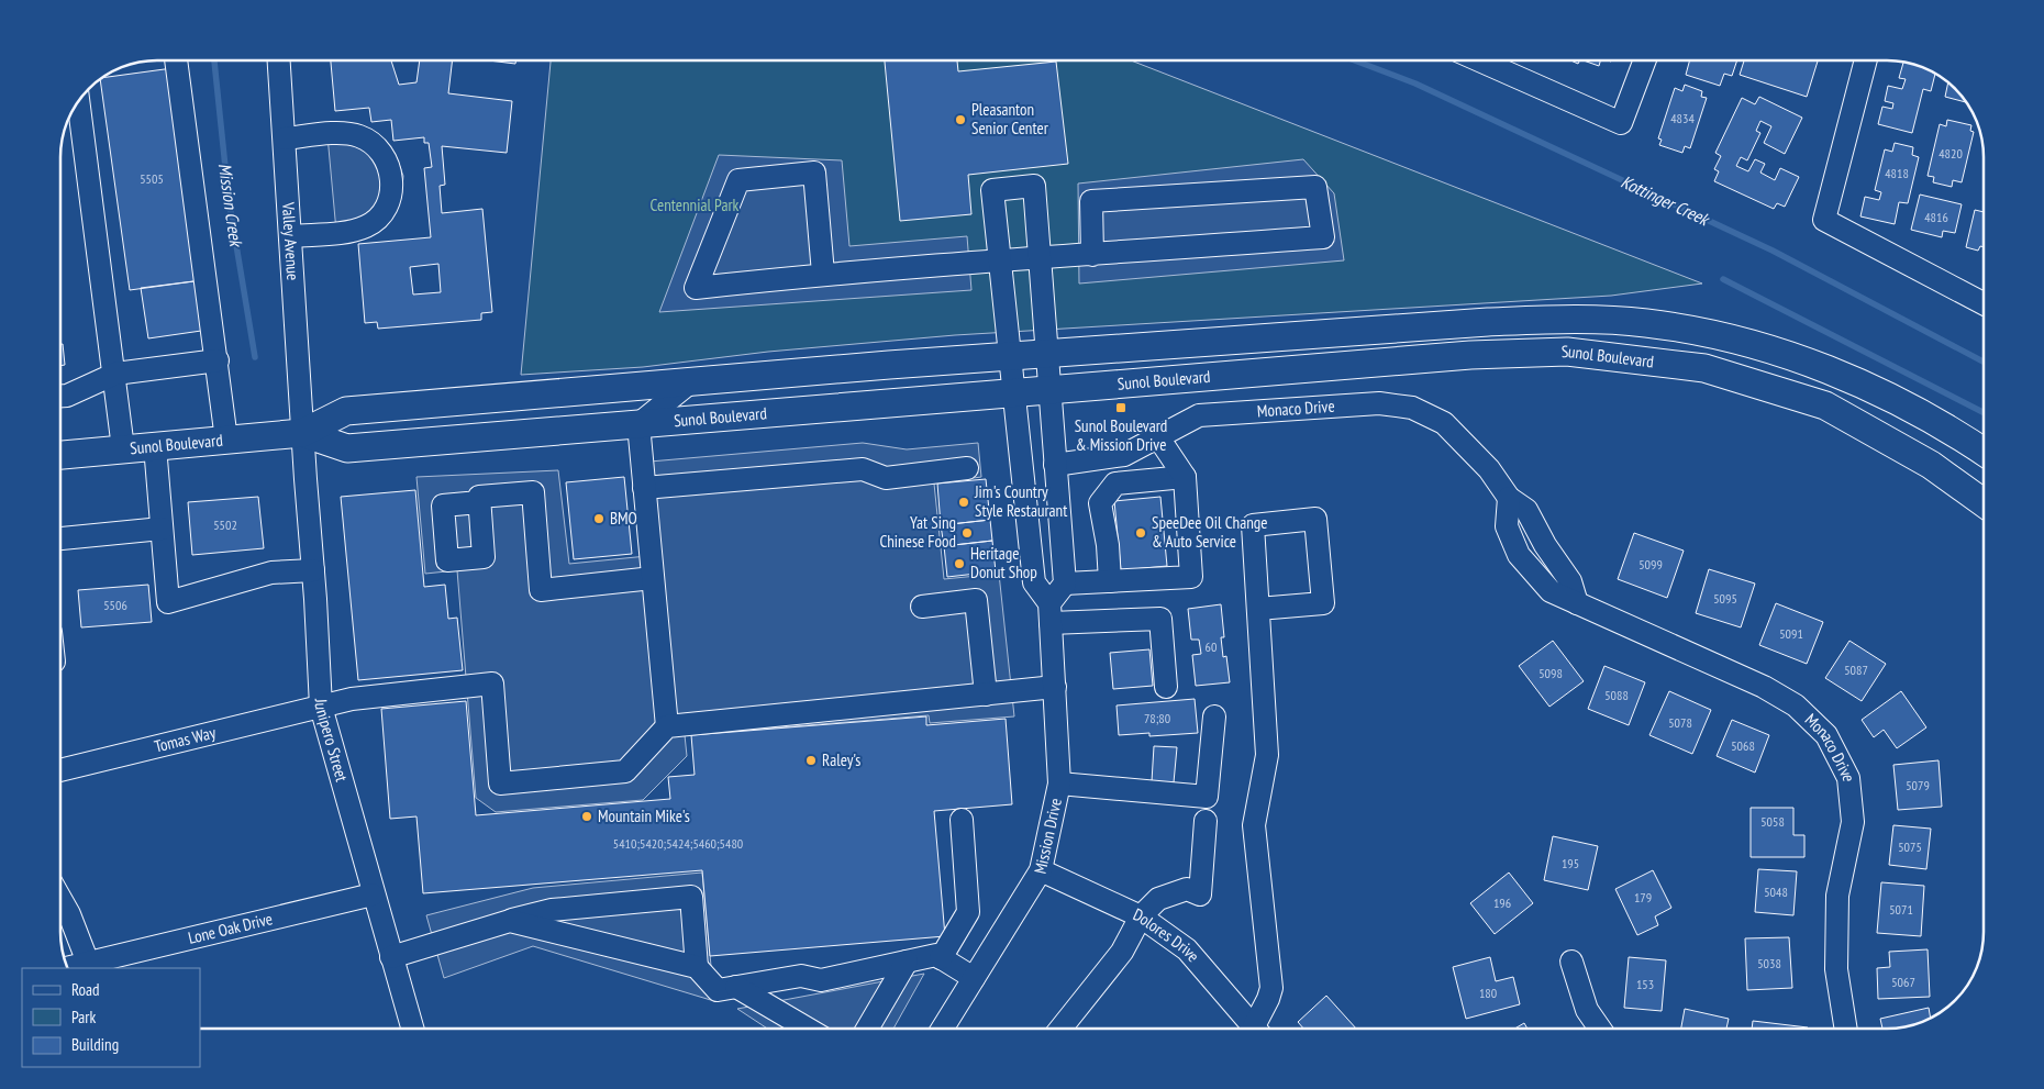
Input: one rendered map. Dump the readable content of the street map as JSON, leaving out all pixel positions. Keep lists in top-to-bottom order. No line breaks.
{"streets":{"main road":["Sunol Boulevard"],"street":["Valley Avenue","Monaco Drive","Tomas Way","Junipero Street","Mission Drive","Lone Oak Drive","Dolores Drive"]},"crossings":[["Valley Avenue","Sunol Boulevard"],["Valley Avenue","Junipero Street"],["Sunol Boulevard","Junipero Street"],["Tomas Way","Junipero Street"],["Junipero Street","Lone Oak Drive"],["Mission Drive","Dolores Drive"]],"water":["Kottinger Creek","Mission Creek"],"parks":["Centennial Park"],"places":{"other":["Pleasanton Senior Center","Jim's Country Style Restaurant","BMO","Yat Sing Chinese Food","SpeeDee Oil Change & Auto Service","Heritage Donut Shop","Raley's","Mountain Mike's"],"transit":["Sunol Boulevard & Mission Drive"]},"house_numbers":["4834","4820","4818","5505","4816","5502","5099","5095","5506","5091","60","5087","5098","5088","78;80","5078","5068","5079","5058","5410;5420;5424;5460;5480","5075","195","5048","179","196","5071","5038","5067","153","180"],"legend":["Road","Park","Building"]}
